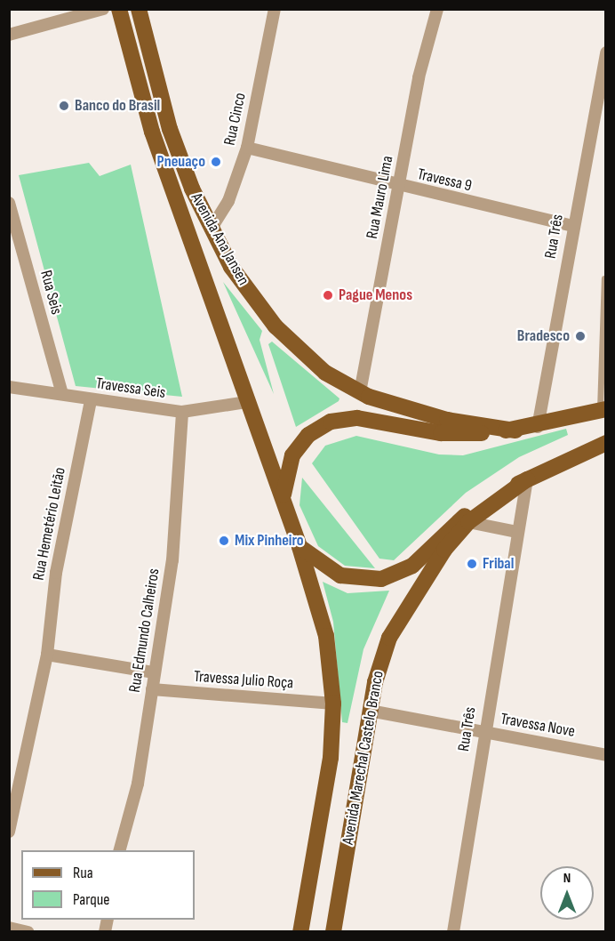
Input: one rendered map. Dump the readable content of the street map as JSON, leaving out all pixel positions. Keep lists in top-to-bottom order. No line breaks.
{"streets":{"main road":["Avenida Ana Jansen","Avenida Marechal Castelo Branco"],"street":["Rua Cinco","Travessa 9","Rua Mauro Lima","Rua Três","Rua Seis","Travessa Seis","Rua Hemetério Leitão","Rua Edmundo Calheiros","Travessa Julio Roça","Travessa Nove"]},"crossings":[["Rua Cinco","Travessa 9"],["Rua Cinco","Avenida Ana Jansen"],["Travessa 9","Rua Mauro Lima"],["Travessa 9","Rua Três"],["Rua Mauro Lima","Avenida Ana Jansen"],["Rua Três","Travessa Nove"],["Rua Três","Avenida Marechal Castelo Branco"],["Avenida Ana Jansen","Travessa Seis"],["Avenida Ana Jansen","Avenida Marechal Castelo Branco"],["Rua Seis","Travessa Seis"],["Travessa Seis","Rua Hemetério Leitão"],["Travessa Seis","Rua Edmundo Calheiros"],["Rua Edmundo Calheiros","Travessa Julio Roça"],["Travessa Julio Roça","Avenida Marechal Castelo Branco"],["Travessa Nove","Avenida Marechal Castelo Branco"]],"places":["Banco do Brasil","Pneuaço","Pague Menos","Bradesco","Mix Pinheiro","Fribal"],"legend":["Rua","Parque"],"north":"top"}
